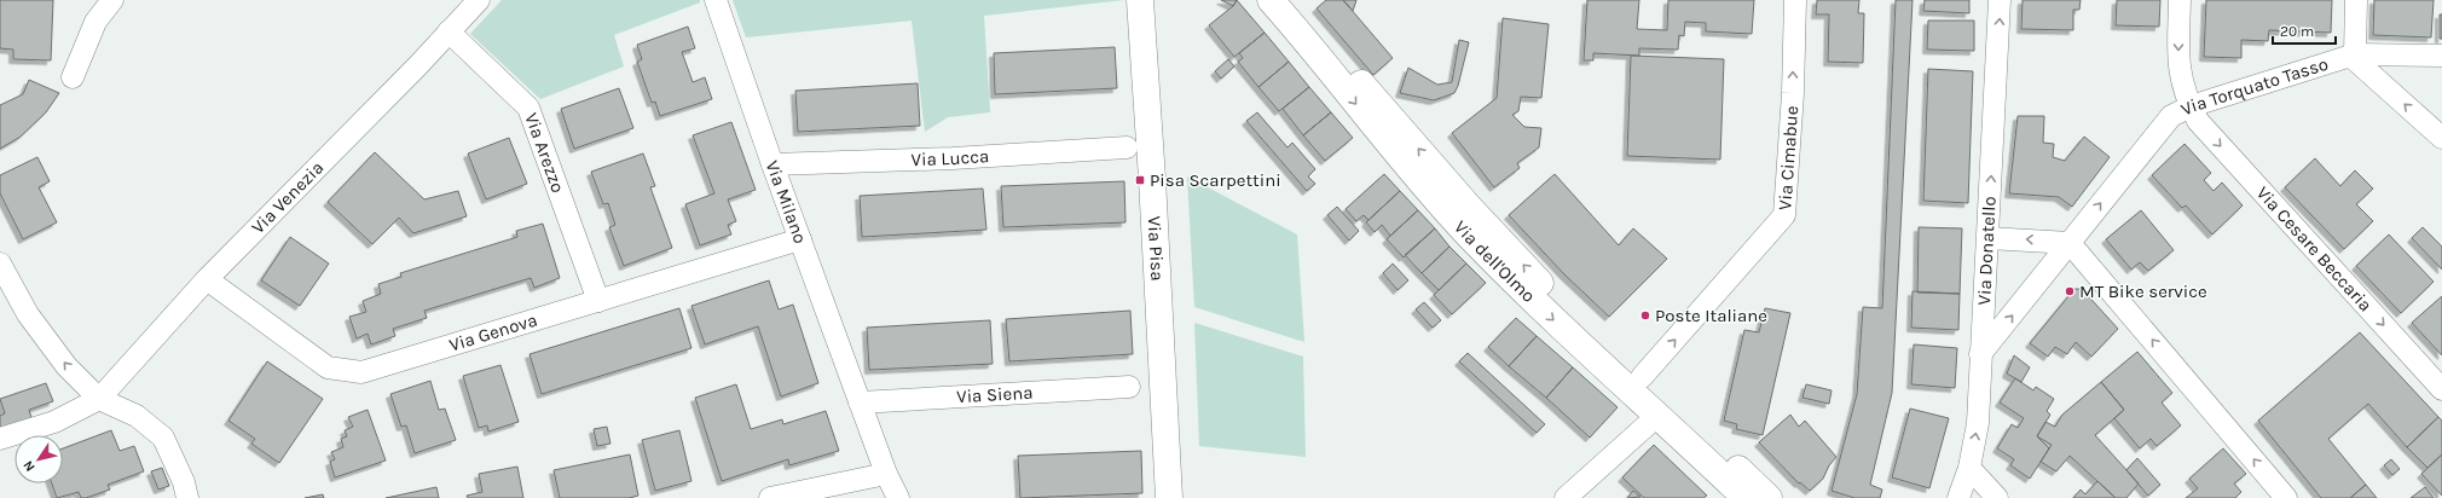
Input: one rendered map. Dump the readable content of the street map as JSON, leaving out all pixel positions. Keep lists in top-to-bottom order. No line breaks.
{"streets":{"street":["Via Torquato Tasso","Via Arezzo","Via Lucca","Via Cimabue","Via Venezia","Via Milano","Via Pisa","Via Cesare Beccaria","Via Donatello","Via dell'Olmo","Via Genova","Via Siena"]},"crossings":[["Via Torquato Tasso","Via Cesare Beccaria"],["Via Torquato Tasso","Via Donatello"],["Via Arezzo","Via Venezia"],["Via Arezzo","Via Genova"],["Via Lucca","Via Milano"],["Via Cimabue","Via dell'Olmo"],["Via Venezia","Via Genova"],["Via Milano","Via Genova"],["Via Milano","Via Siena"]],"one_way":["Via Torquato Tasso","Via Cimabue","Via Donatello"],"places":{"transit":["Pisa Scarpettini"],"other":["MT Bike service","Poste Italiane"]},"scale_bar":"20 m","north":"bottom left"}
